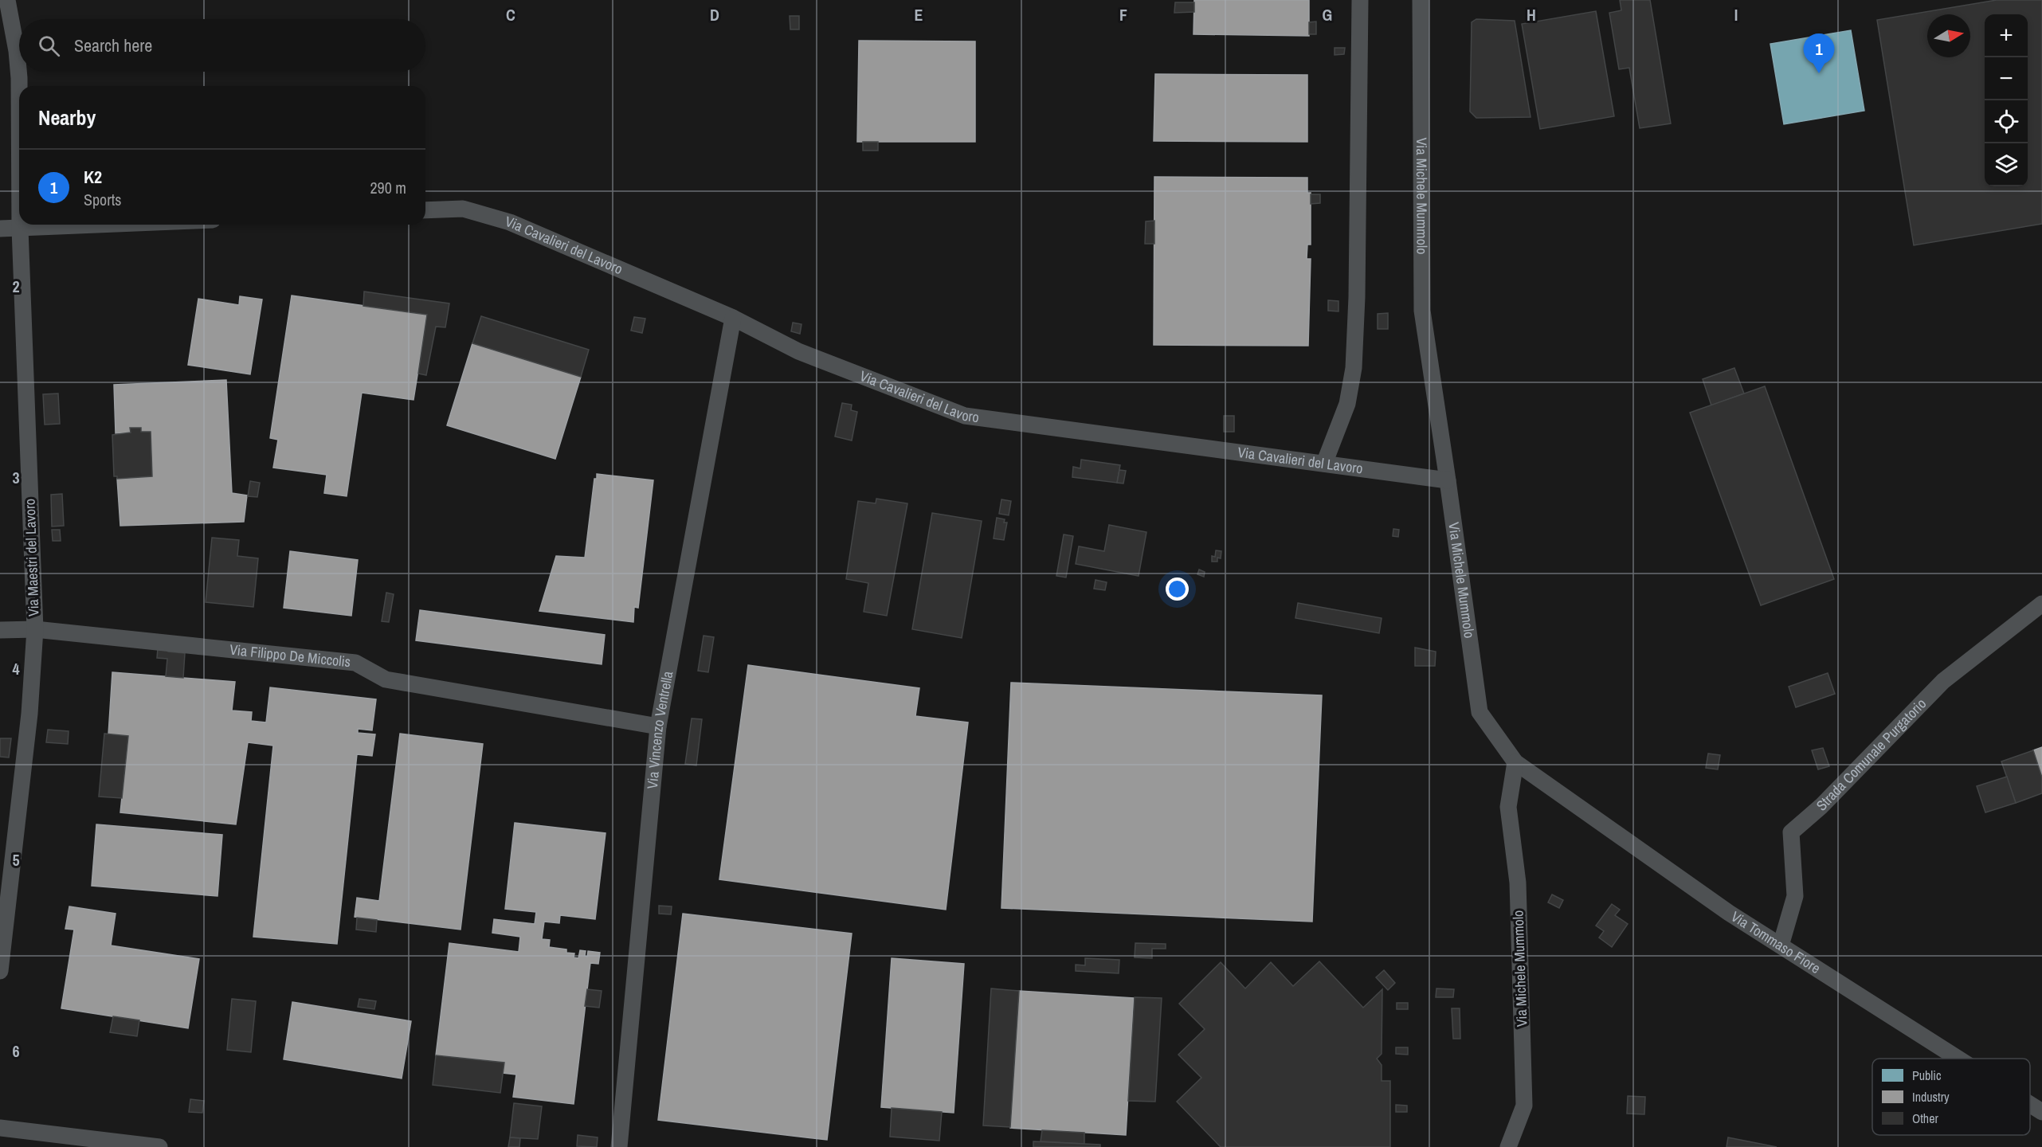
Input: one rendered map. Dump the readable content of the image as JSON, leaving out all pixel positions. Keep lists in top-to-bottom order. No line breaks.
{"streets":{"street":["Via Michele Mummolo","Via Cavalieri del Lavoro","Via Maestri del Lavoro","Via Filippo De Miccolis","Via Vincenzo Ventrella","Strada Comunale Purgatorio","Via Tommaso Fiore"]},"crossings":[["Via Michele Mummolo","Via Cavalieri del Lavoro"],["Via Michele Mummolo","Via Tommaso Fiore"],["Via Cavalieri del Lavoro","Via Vincenzo Ventrella"],["Via Maestri del Lavoro","Via Filippo De Miccolis"],["Via Filippo De Miccolis","Via Vincenzo Ventrella"],["Strada Comunale Purgatorio","Via Tommaso Fiore"]],"legend":["Public","Industry","Other"],"north":"right","page":{"map_buttons":["+","−"],"search":"Search here","pins":"1","heading":"Nearby","list":[{"mark":"1","name":"K2","note":"Sports","value":"290 m"}]},"grid":{"columns":["C","D","E","F","G","H","I"],"rows":["2","3","4","5","6"]}}
